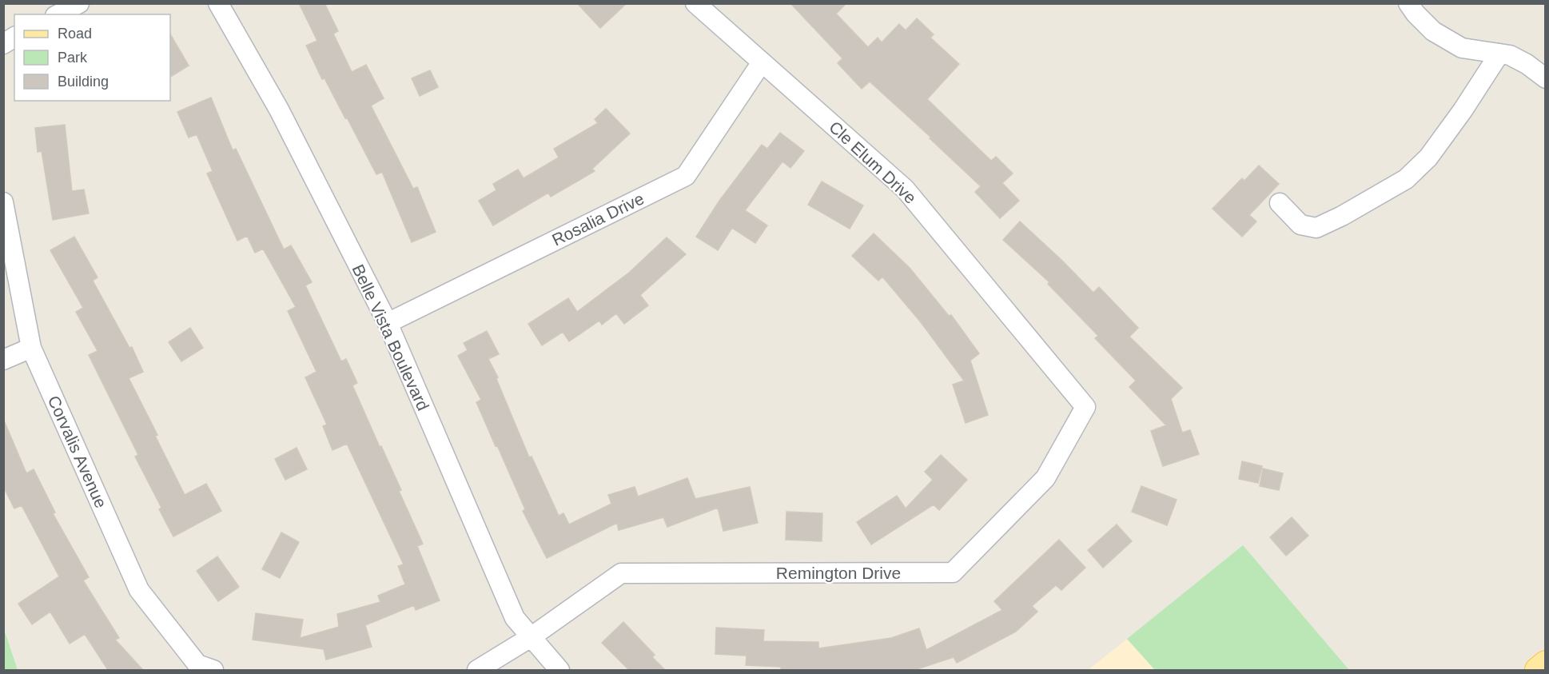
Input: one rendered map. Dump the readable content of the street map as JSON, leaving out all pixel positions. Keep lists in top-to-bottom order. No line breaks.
{"streets":{"street":["Cle Elum Drive","Rosalia Drive","Belle Vista Boulevard","Corvalis Avenue","Remington Drive"]},"crossings":[["Cle Elum Drive","Rosalia Drive"],["Cle Elum Drive","Remington Drive"],["Rosalia Drive","Belle Vista Boulevard"],["Belle Vista Boulevard","Remington Drive"]],"legend":["Road","Park","Building"]}
